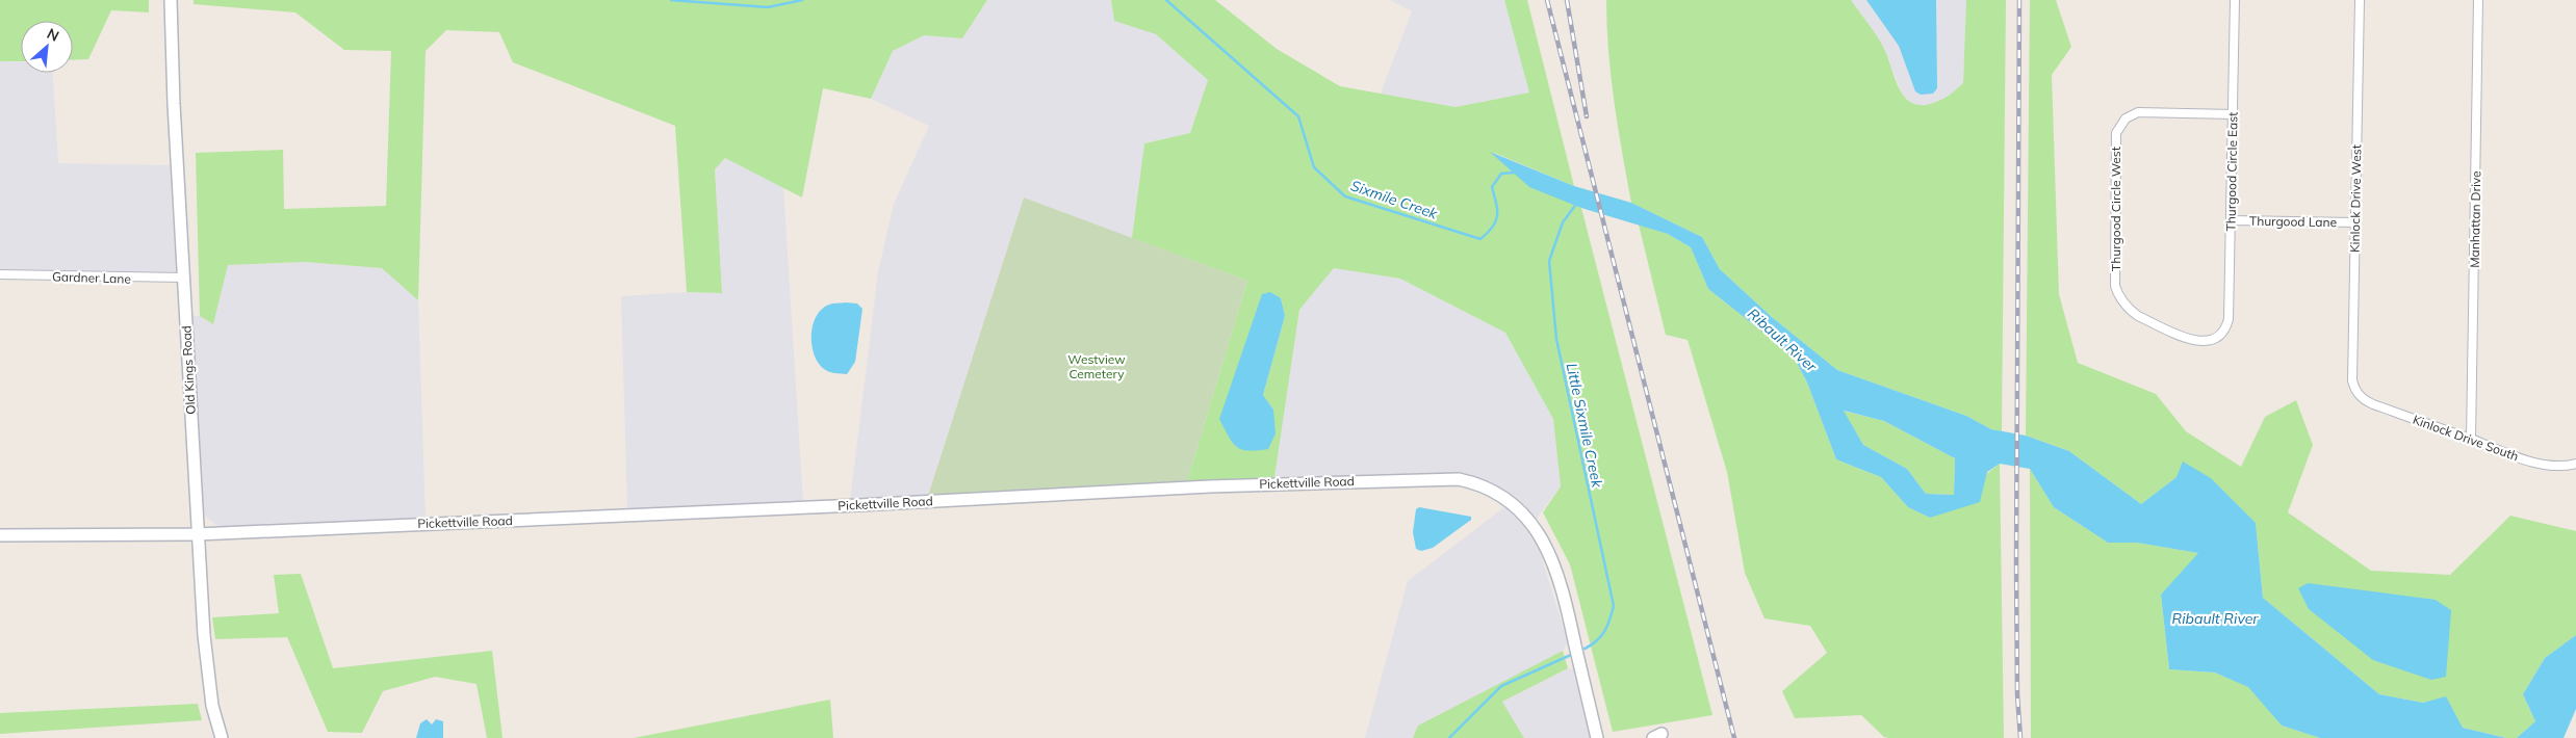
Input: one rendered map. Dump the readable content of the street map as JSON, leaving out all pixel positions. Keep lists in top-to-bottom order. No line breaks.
{"streets":{"street":["Thurgood Circle East","Kinlock Drive West","Thurgood Circle West","Manhattan Drive","Thurgood Lane","Gardner Lane","Old Kings Road","Kinlock Drive South","Pickettville Road"]},"crossings":[["Thurgood Circle East","Thurgood Circle West"],["Thurgood Circle East","Thurgood Lane"],["Kinlock Drive West","Thurgood Lane"],["Kinlock Drive West","Kinlock Drive South"],["Manhattan Drive","Kinlock Drive South"],["Gardner Lane","Old Kings Road"],["Old Kings Road","Pickettville Road"]],"water":["Sixmile Creek","Ribault River","Little Sixmile Creek"],"parks":["Westview Cemetery"],"north":"top right"}
